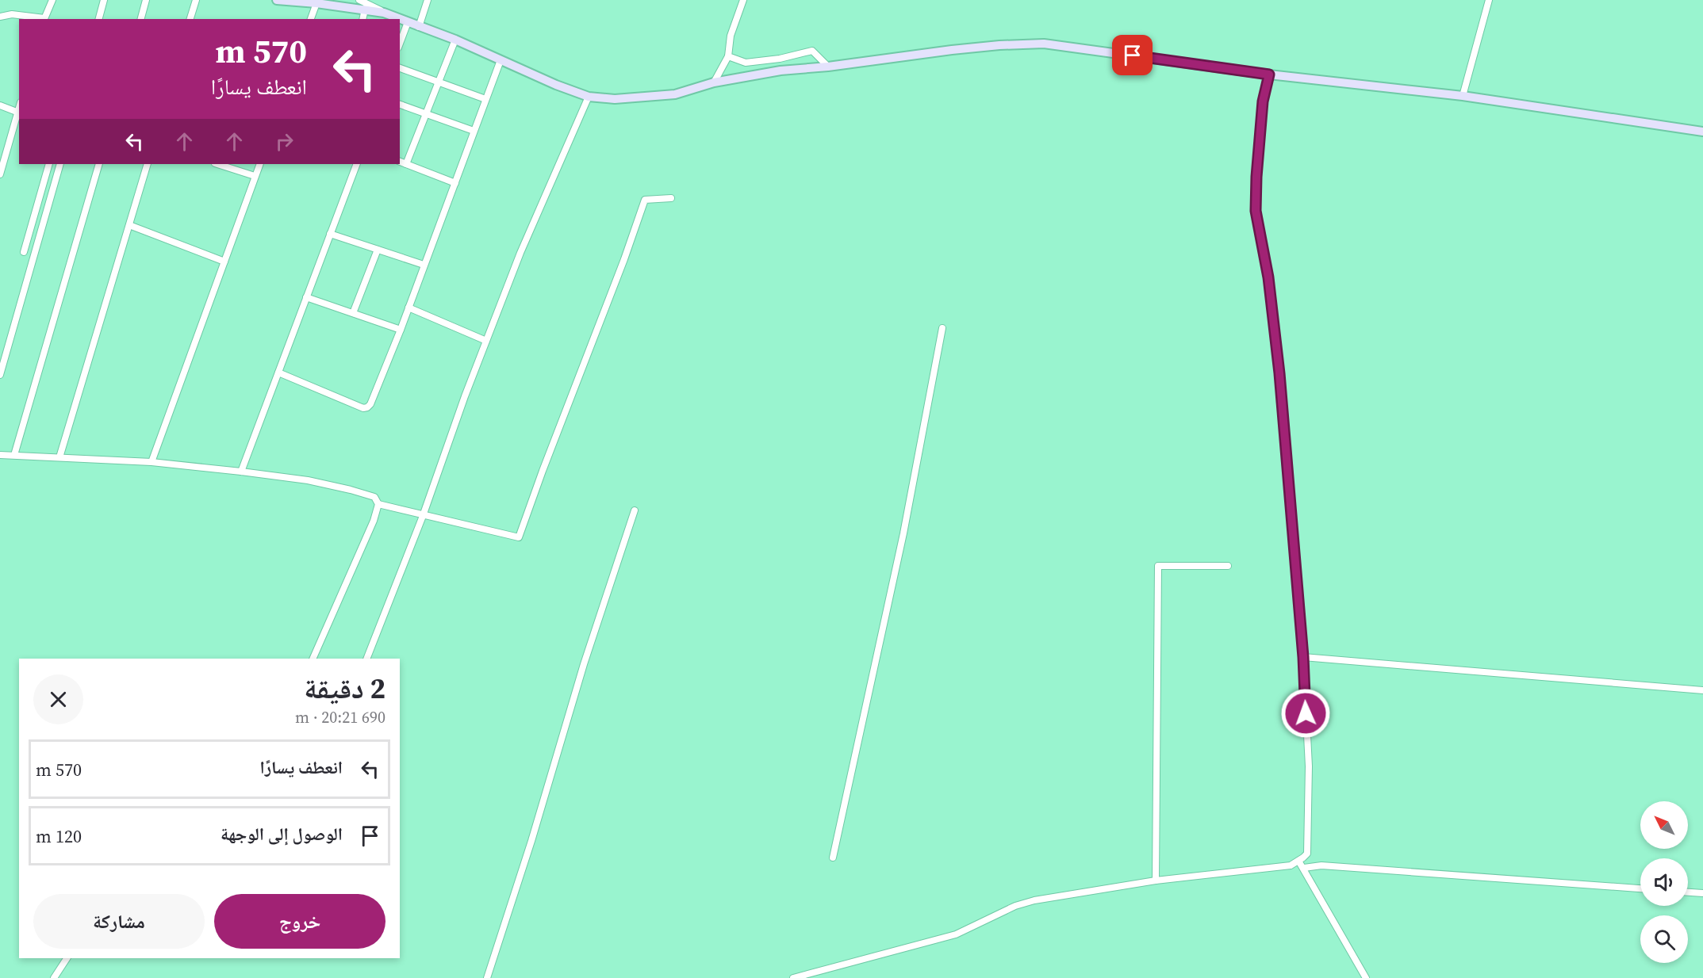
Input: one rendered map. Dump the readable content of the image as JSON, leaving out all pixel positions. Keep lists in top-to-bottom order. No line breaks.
{"north":"top left","page":{"turn":["570 m","انعطف يسارًا"],"heading":["2 دقيقة","690 m · 20:21"],"list":[{"name":"انعطف يسارًا","value":"570 m"},{"name":"الوصول إلى الوجهة","value":"120 m"}],"buttons":["خروج","مشاركة"]}}
